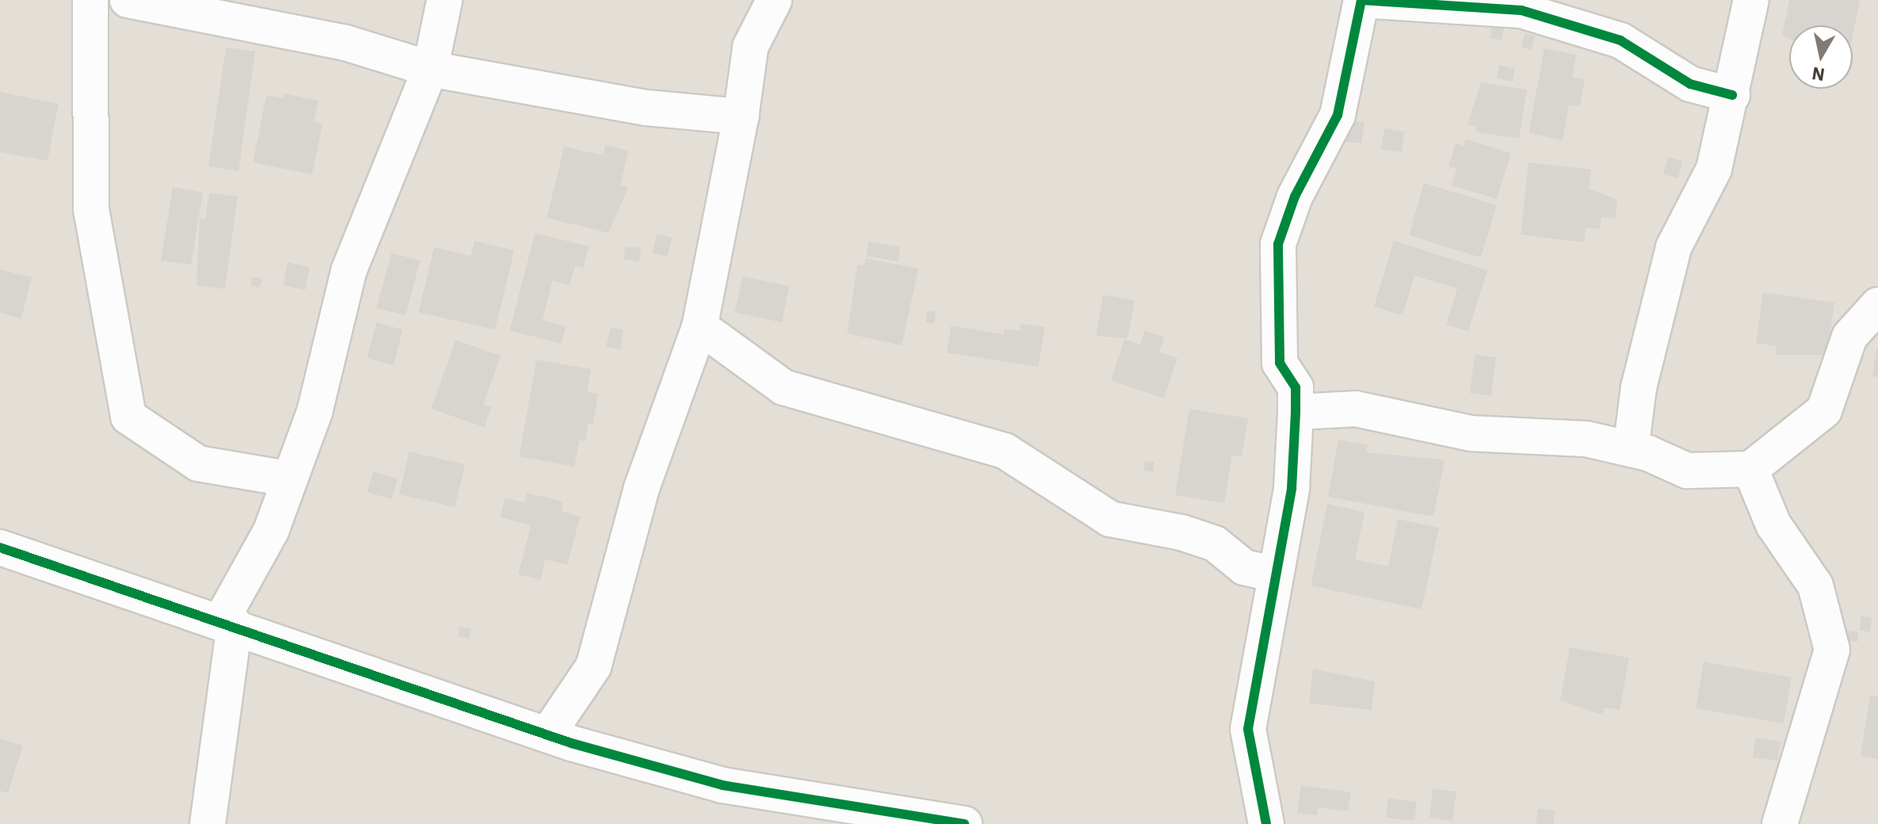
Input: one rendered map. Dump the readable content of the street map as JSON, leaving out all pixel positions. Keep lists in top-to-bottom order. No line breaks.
{"north":"bottom"}
